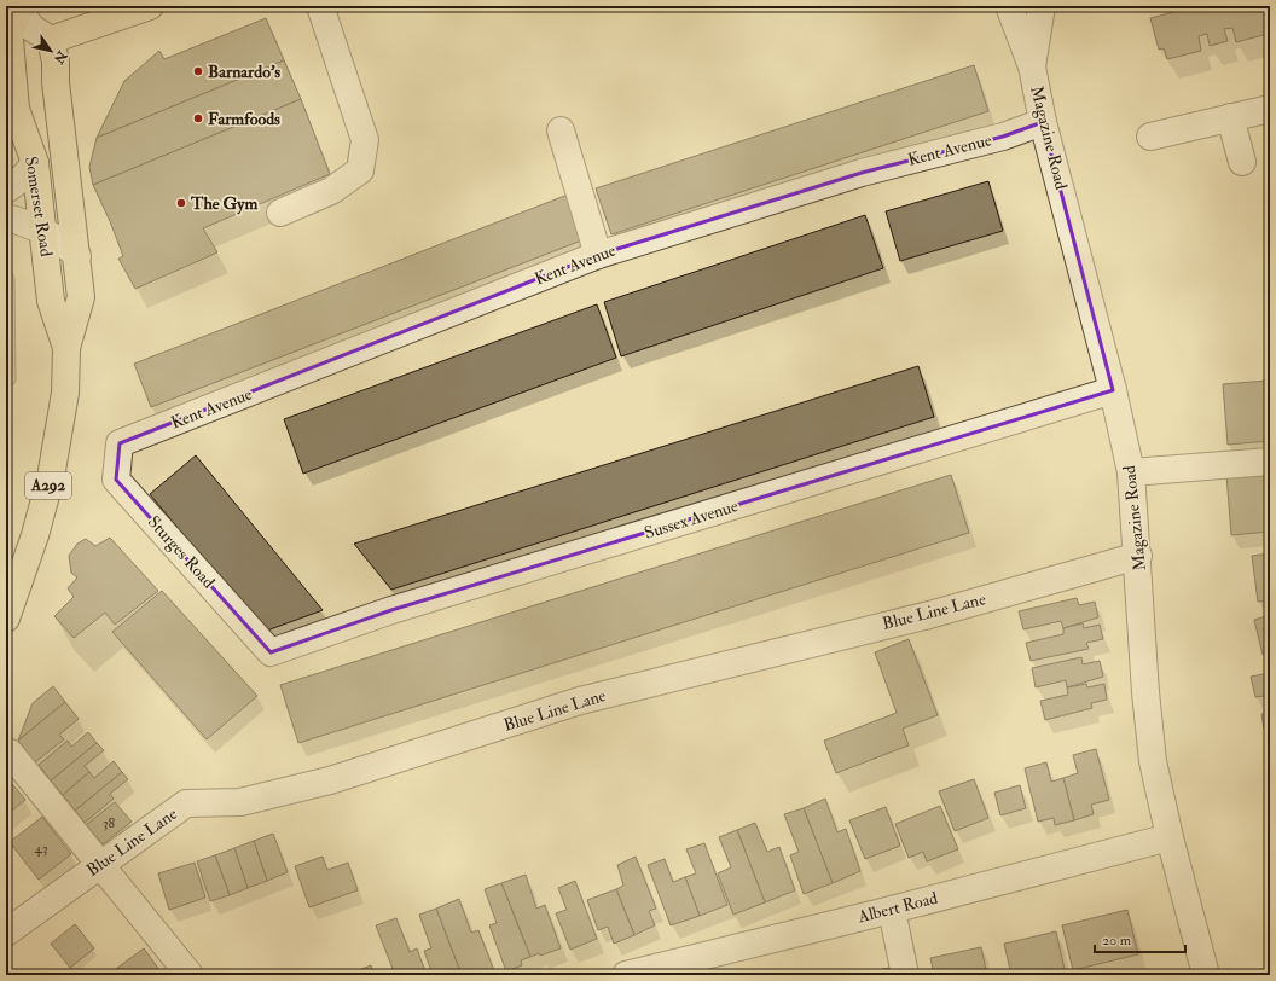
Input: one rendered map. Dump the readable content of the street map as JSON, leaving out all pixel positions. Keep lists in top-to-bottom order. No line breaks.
{"streets":{"main road":["Somerset Road","A292"],"street":["Magazine Road","Kent Avenue","Sussex Avenue","Sturges Road","Blue Line Lane","Albert Road"]},"crossings":[["Magazine Road","Kent Avenue"],["Magazine Road","Sussex Avenue"],["Magazine Road","Blue Line Lane"],["Magazine Road","Albert Road"],["Kent Avenue","Sturges Road"],["Sussex Avenue","Sturges Road"]],"places":["Barnardo's","Farmfoods","The Gym"],"house_numbers":["38","43"],"scale_bar":"20 m","north":"bottom right"}
